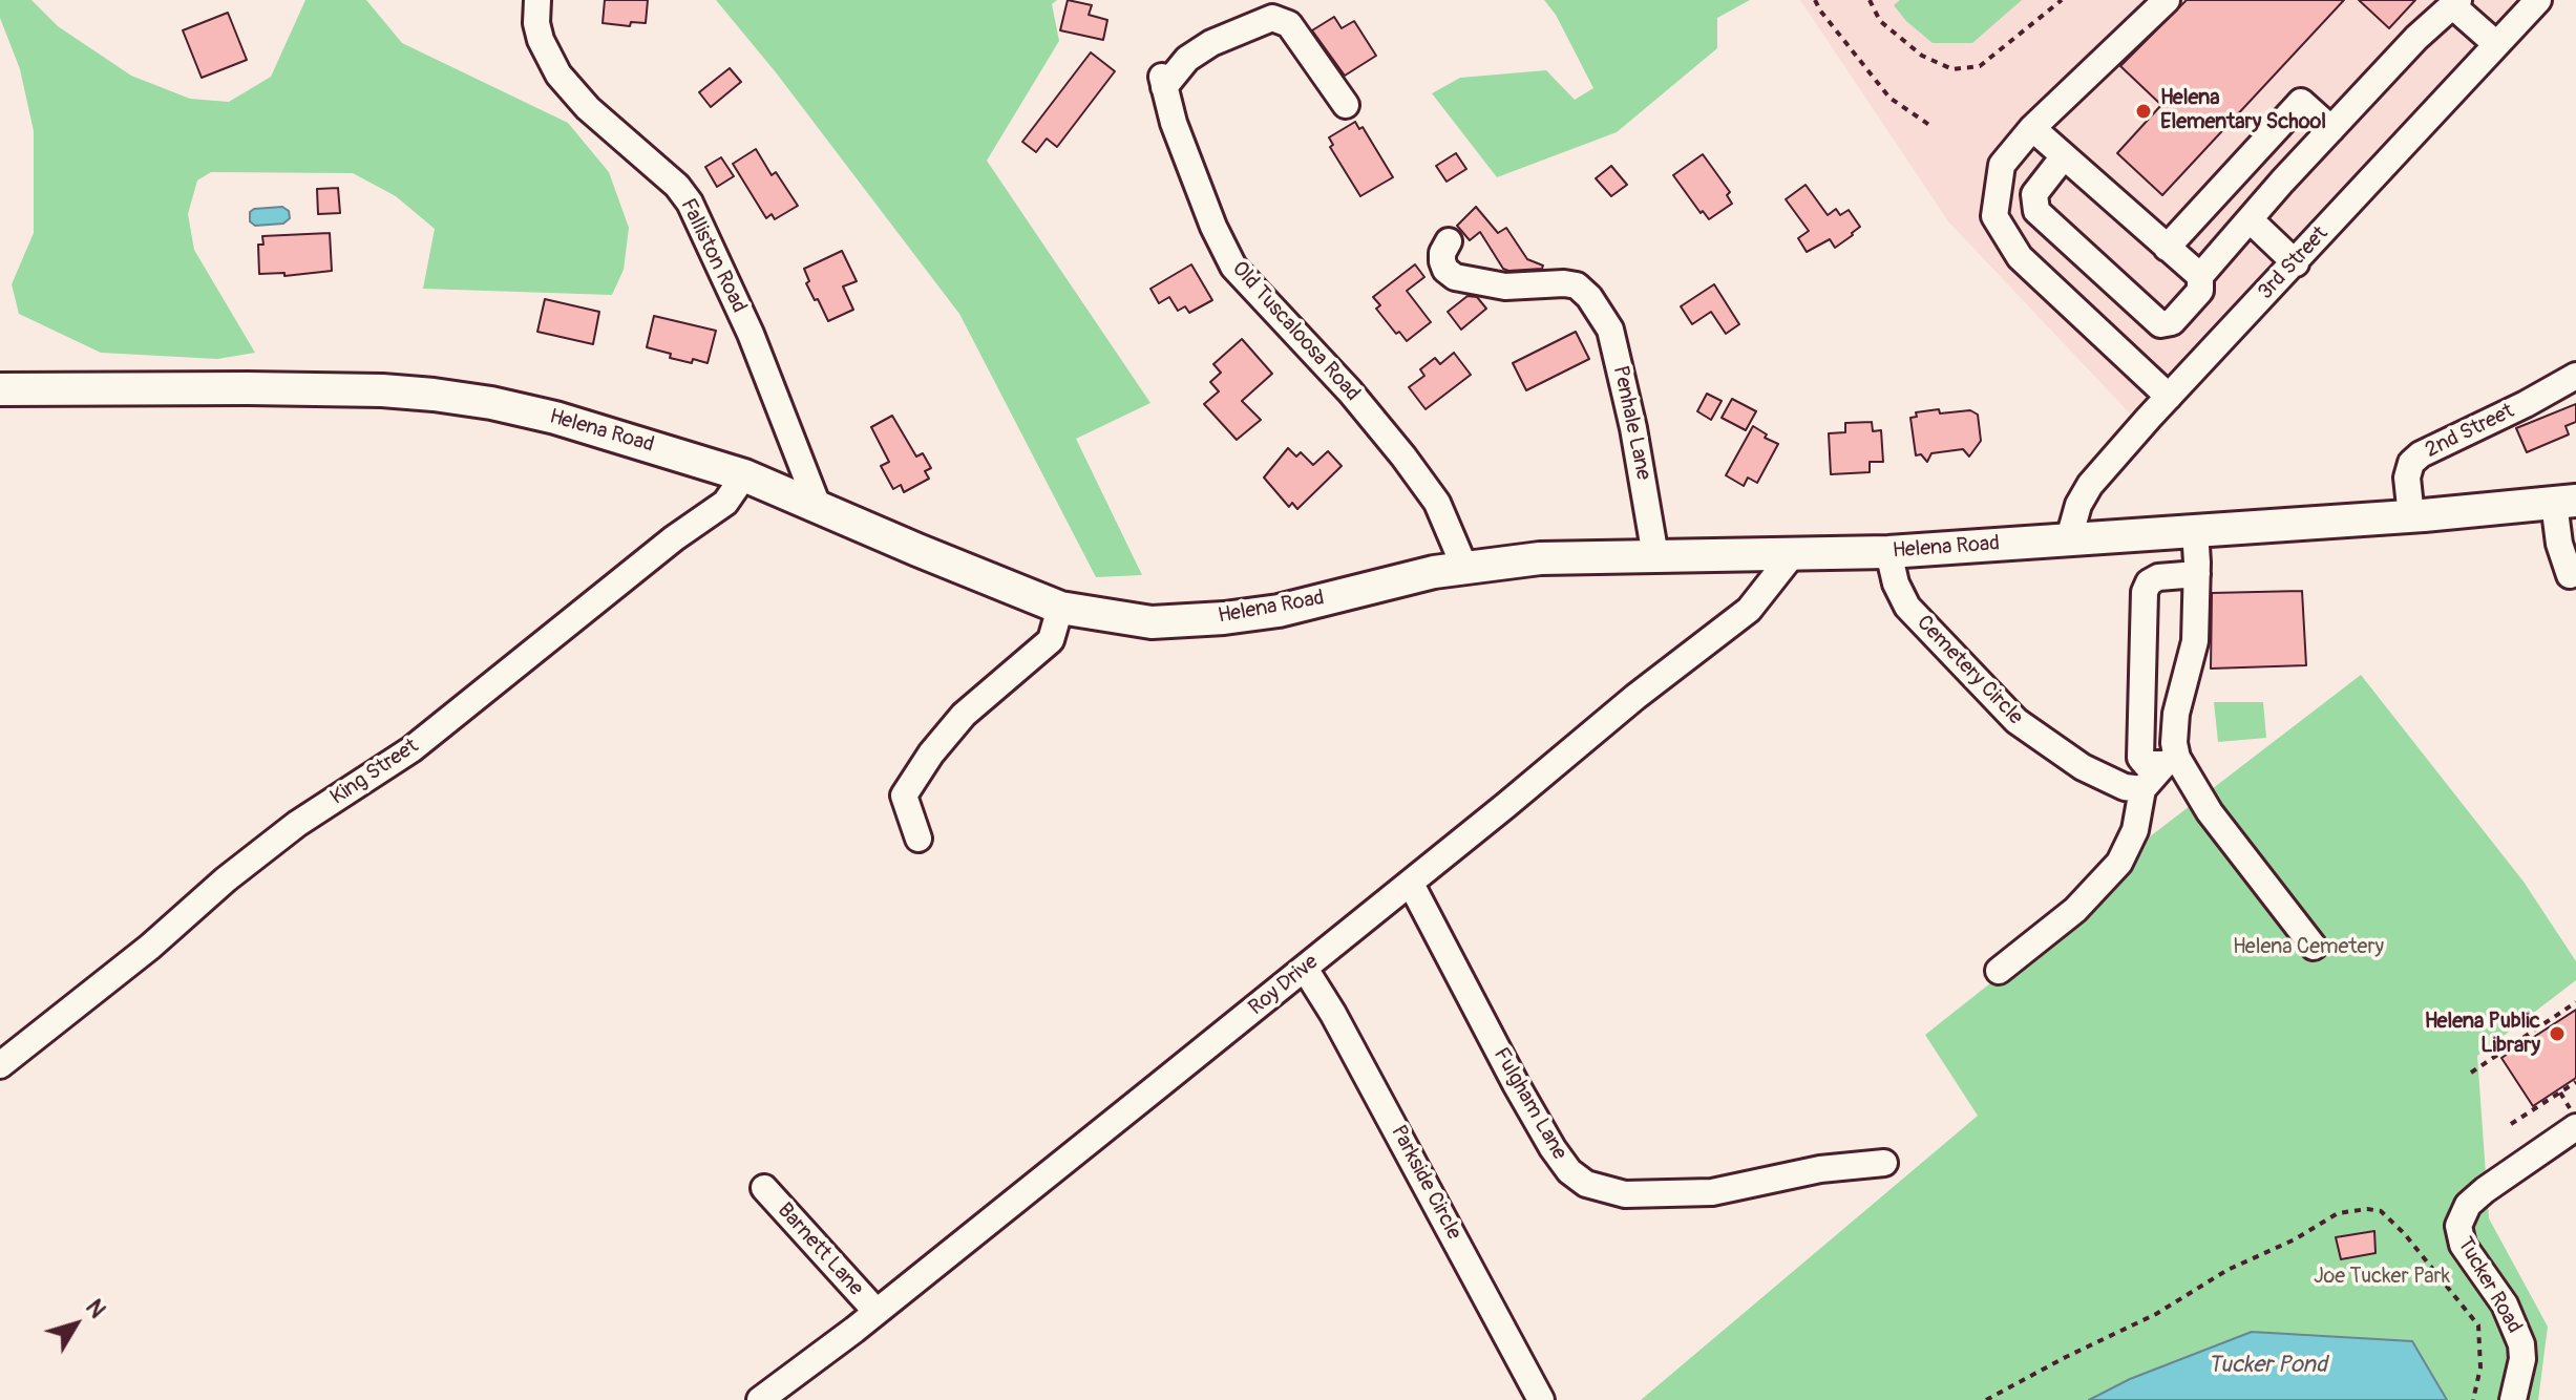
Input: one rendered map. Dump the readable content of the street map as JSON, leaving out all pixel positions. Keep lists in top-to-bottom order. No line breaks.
{"streets":{"main road":["Helena Road"],"street":["Falliston Road","3rd Street","Old Tuscaloosa Road","Penhale Lane","2nd Street","Cemetery Circle","King Street","Roy Drive","Fulgham Lane","Parkside Circle","Barnett Lane","Tucker Road"]},"crossings":[["Falliston Road","Helena Road"],["3rd Street","Helena Road"],["Old Tuscaloosa Road","Helena Road"],["Penhale Lane","Helena Road"],["Helena Road","2nd Street"],["Helena Road","Cemetery Circle"],["Helena Road","King Street"],["Helena Road","Roy Drive"],["Roy Drive","Fulgham Lane"],["Roy Drive","Parkside Circle"],["Roy Drive","Barnett Lane"]],"water":["Tucker Pond"],"parks":["Helena Cemetery","Joe Tucker Park"],"places":["Helena Elementary School","Helena Public Library"],"north":"top right"}
